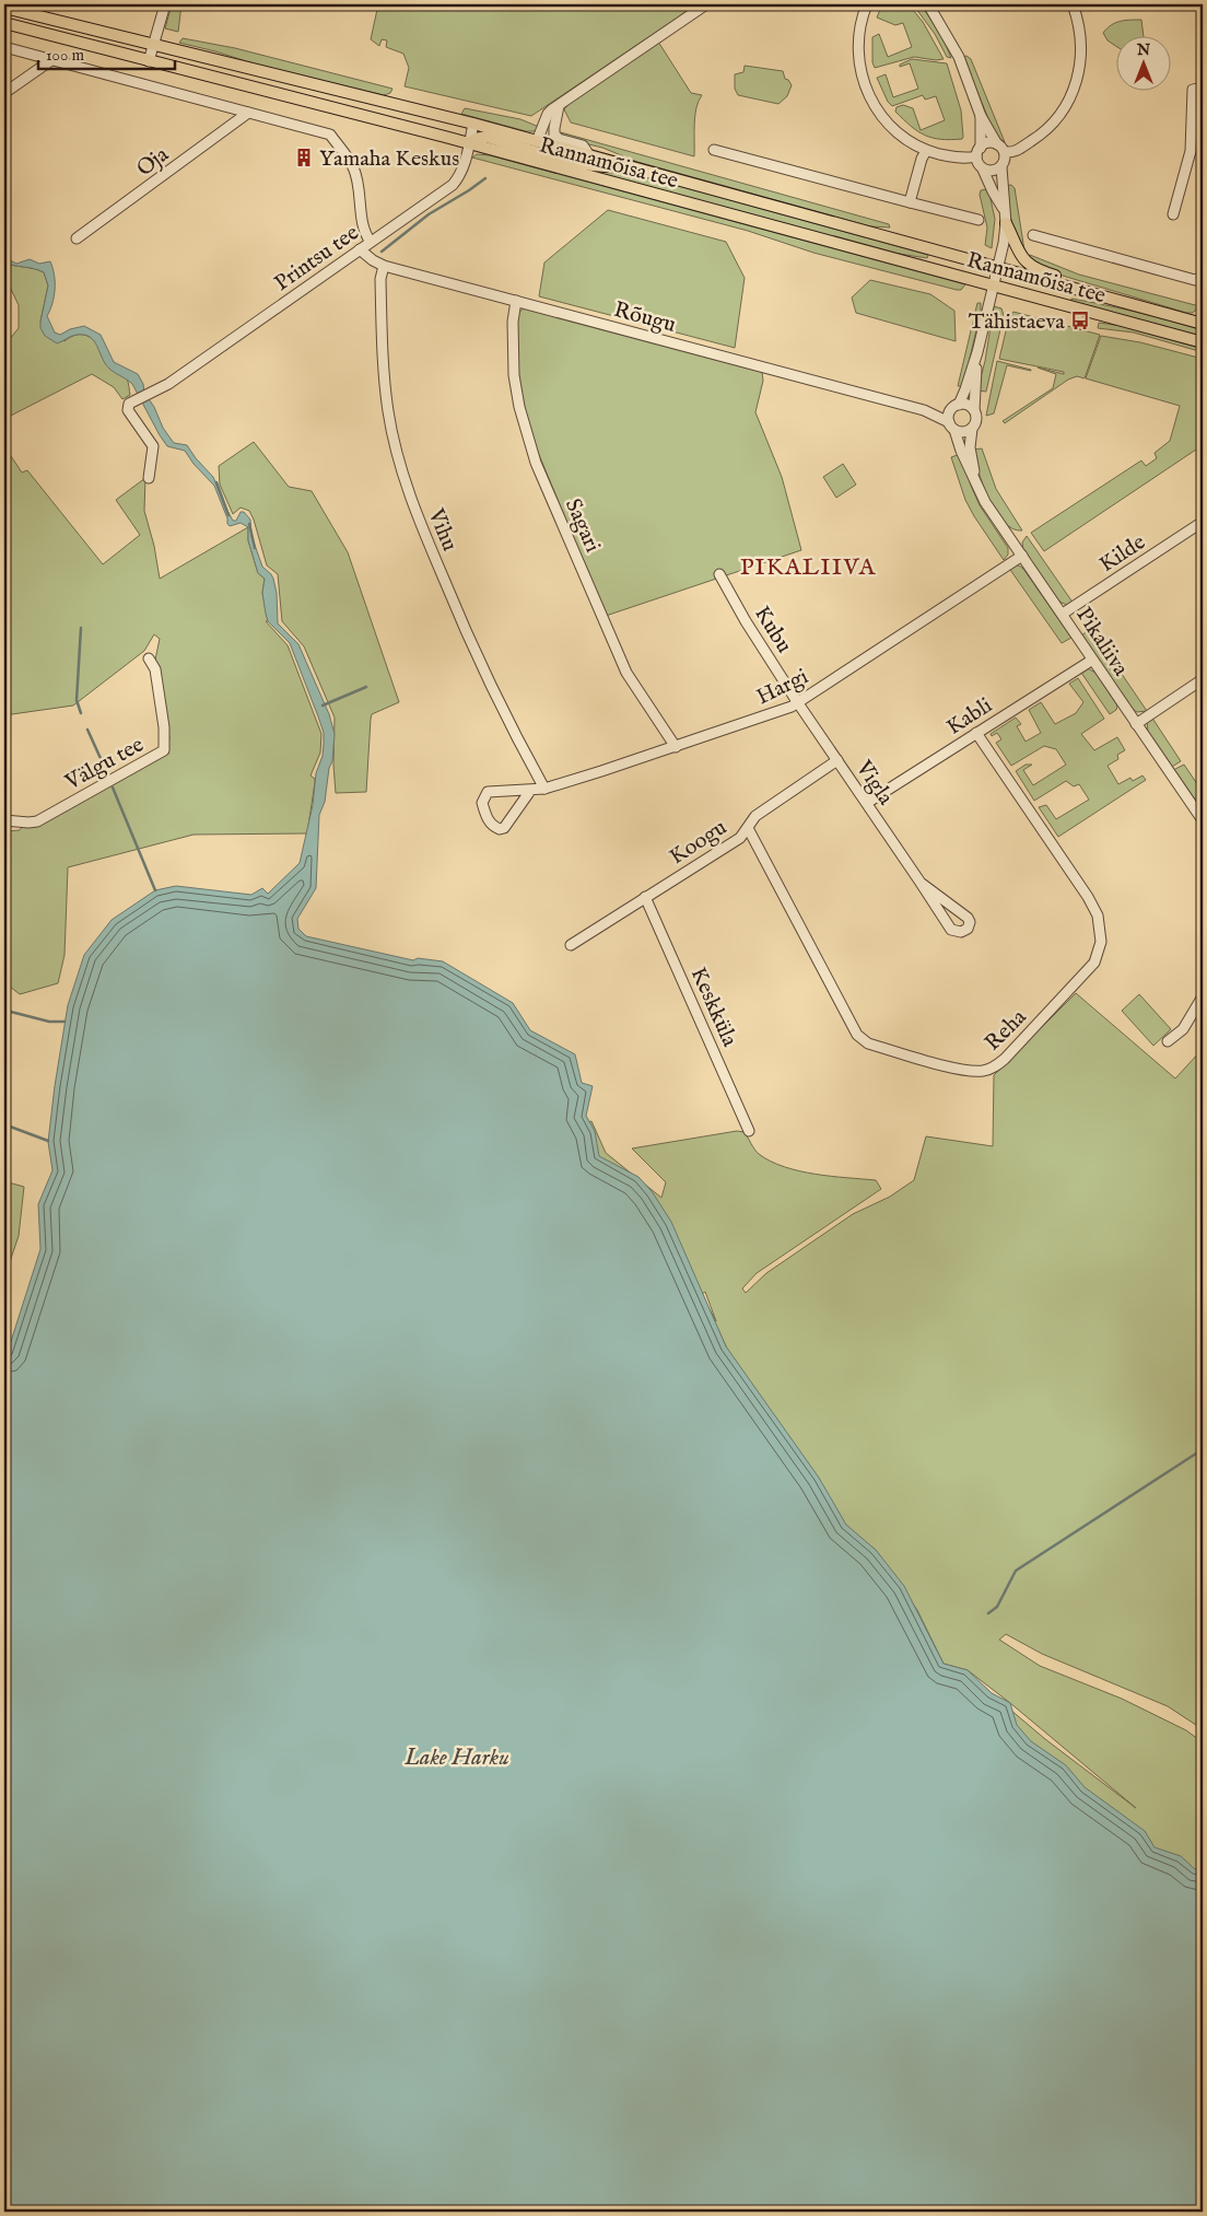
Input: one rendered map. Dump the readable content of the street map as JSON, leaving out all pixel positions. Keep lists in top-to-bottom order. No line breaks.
{"streets":{"main road":["Rannamõisa tee"],"street":["Oja","Printsu tee","Rõugu","Sagari","Vihu","Kilde","Kubu","Pikaliiva","Hargi","Kabli","Välgu tee","Vigla","Koogu","Keskküla","Reha"]},"crossings":[["Rannamõisa tee","Printsu tee"],["Rannamõisa tee","Pikaliiva"],["Printsu tee","Rõugu"],["Rõugu","Sagari"],["Rõugu","Vihu"],["Rõugu","Pikaliiva"],["Sagari","Hargi"],["Vihu","Hargi"],["Kilde","Pikaliiva"],["Kubu","Hargi"],["Kubu","Vigla"],["Pikaliiva","Hargi"],["Pikaliiva","Kabli"],["Hargi","Vigla"],["Kabli","Vigla"],["Kabli","Reha"],["Vigla","Koogu"],["Koogu","Keskküla"],["Koogu","Reha"]],"districts":["PIKALIIVA"],"water":["Lake Harku"],"places":{"building":["Yamaha Keskus"],"bus stop":["Tähistaeva"]},"scale_bar":"100 m","north":"top"}
